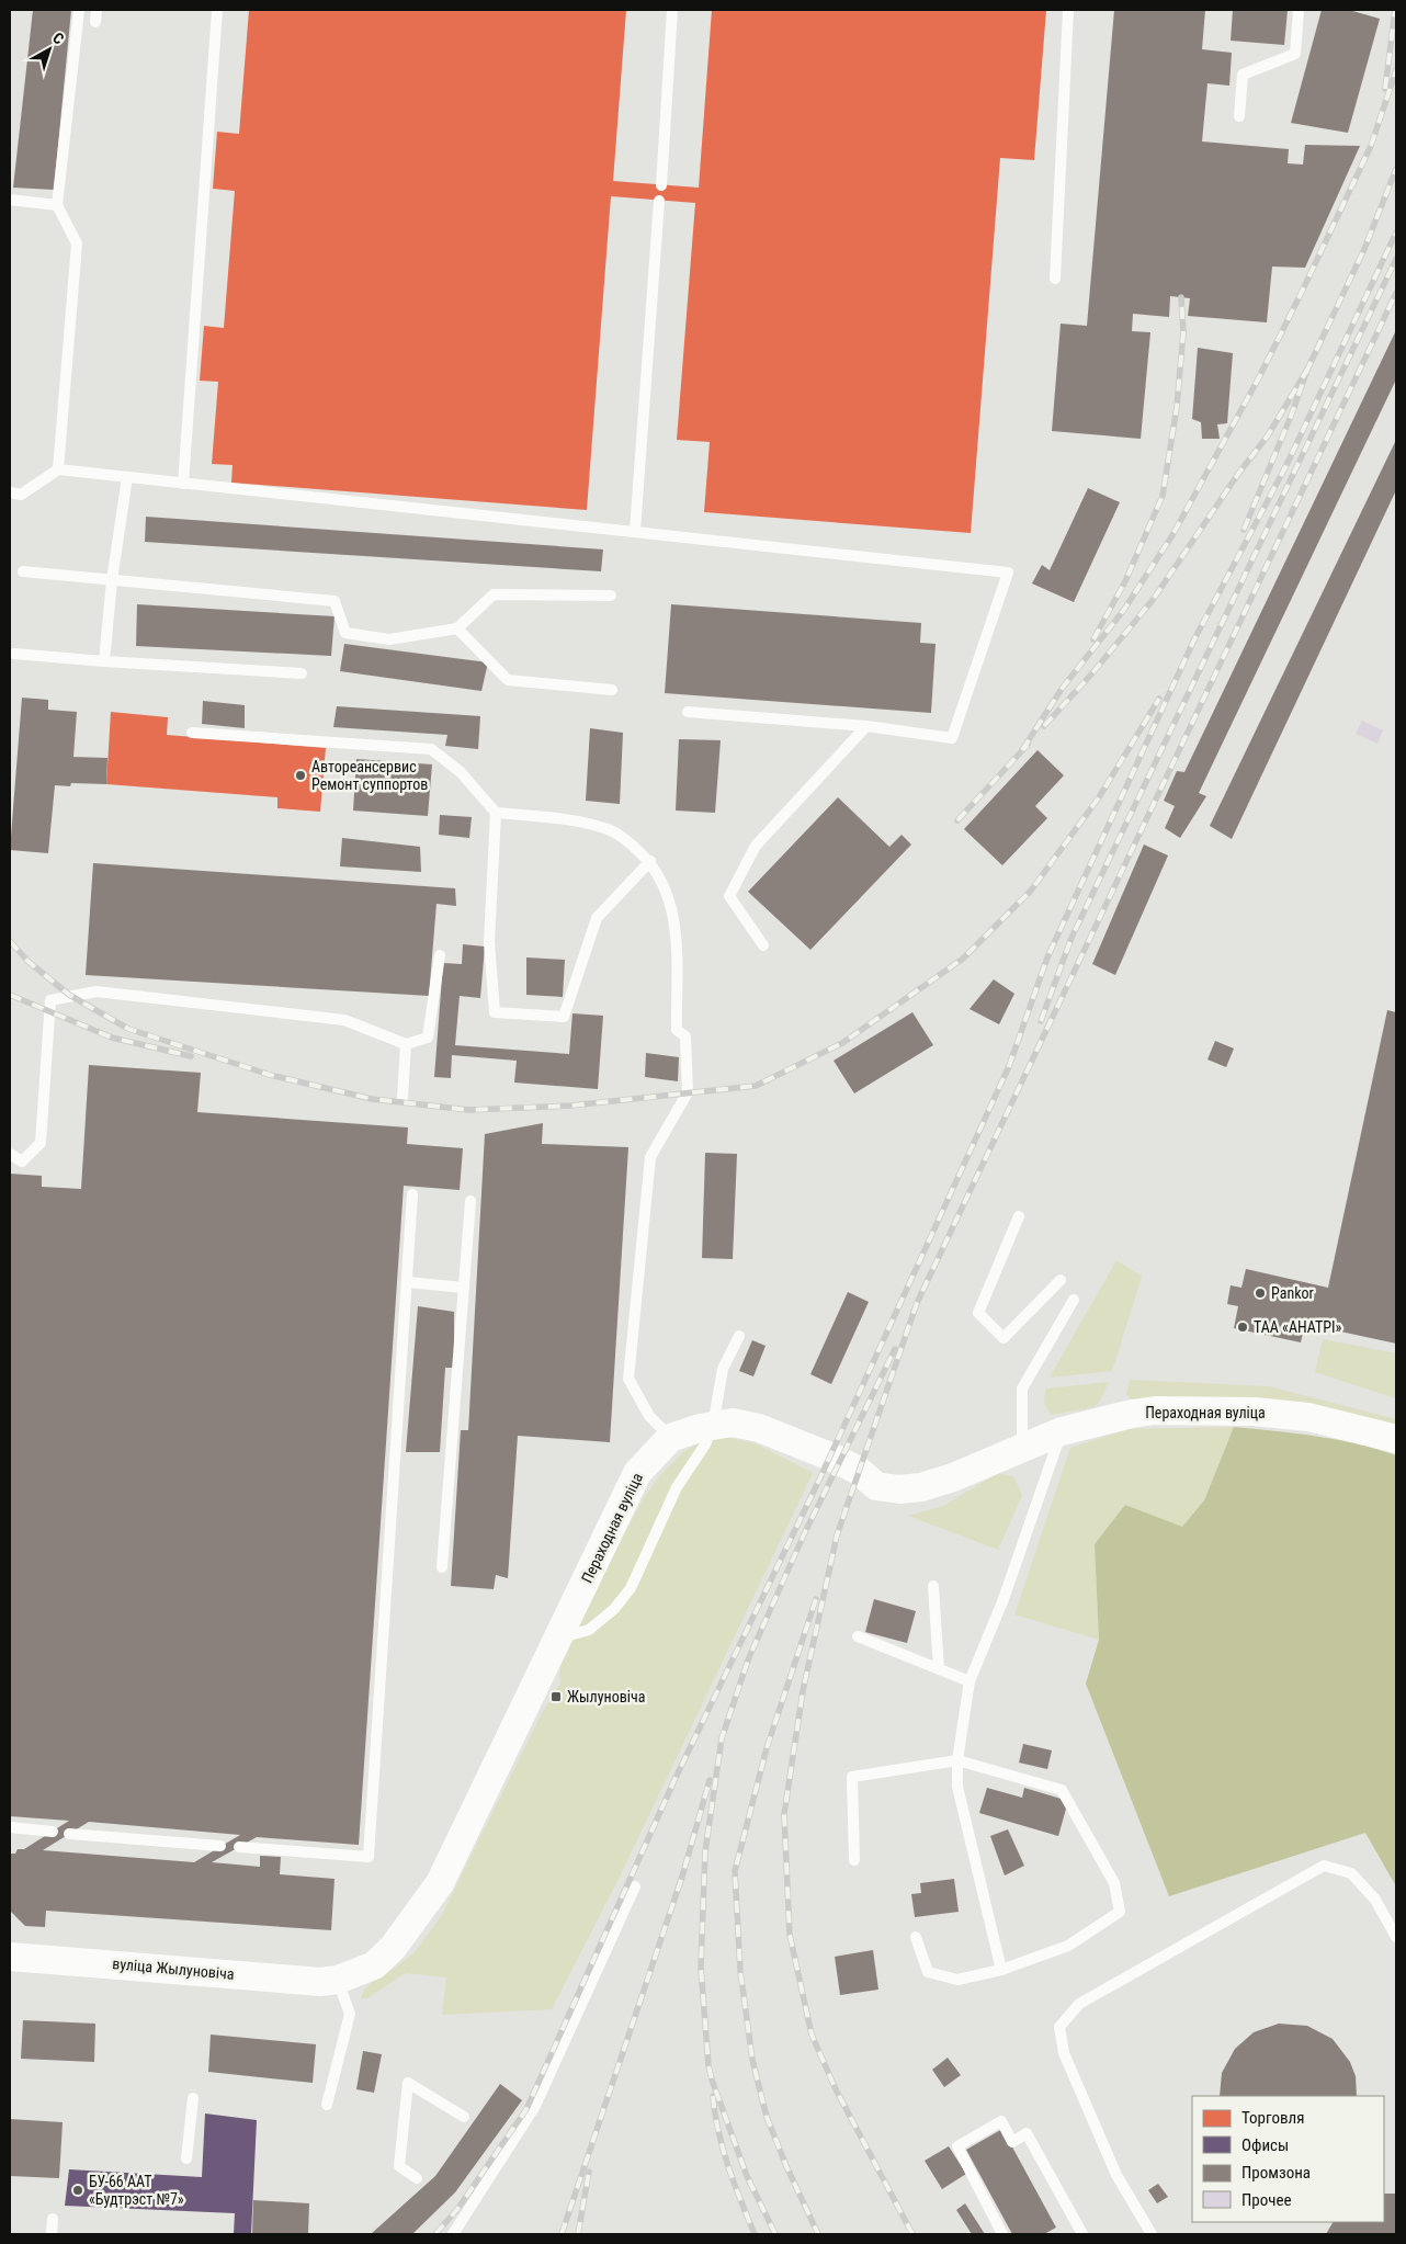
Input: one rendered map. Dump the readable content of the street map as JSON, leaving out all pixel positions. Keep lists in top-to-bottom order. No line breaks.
{"streets":{"street":["Пераходная вуліца","вуліца Жылуновіча"]},"crossings":[["Пераходная вуліца","вуліца Жылуновіча"]],"places":{"other":["Автореансервис Ремонт суппортов","Pankor","ТАА «АНАТРI»","БУ-66 ААТ «Будтрэст №7»"],"transit":["Жылуновіча"]},"legend":["Торговля","Офисы","Промзона","Прочее"],"north":"top right"}
